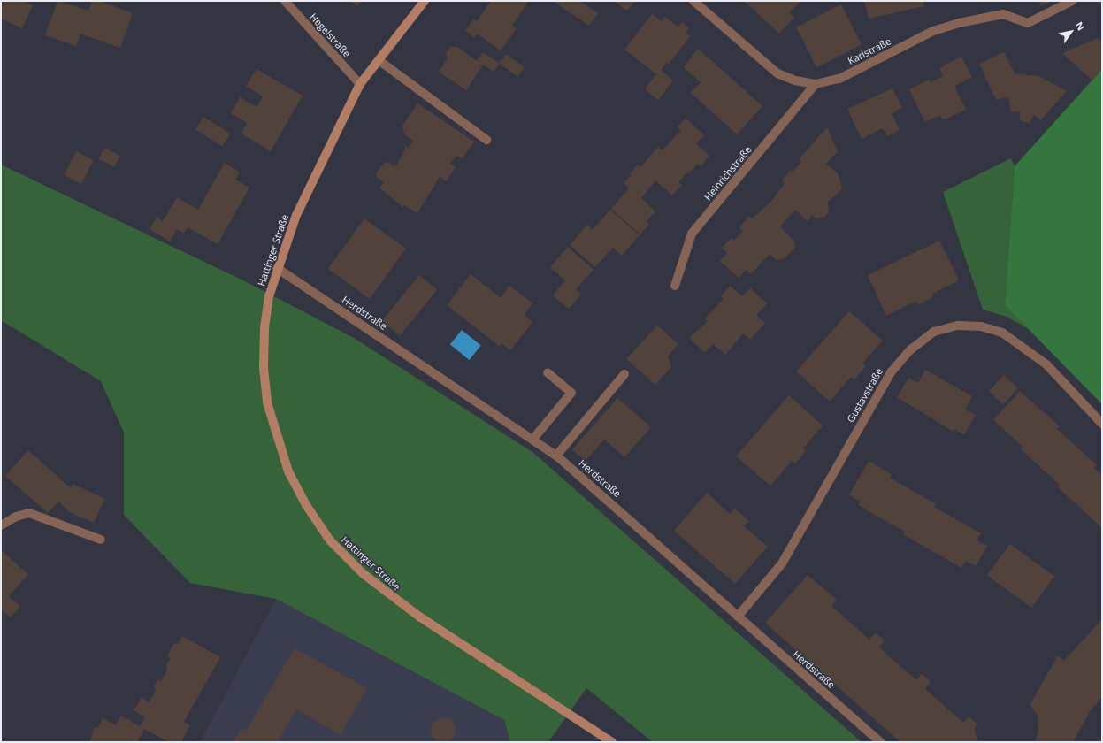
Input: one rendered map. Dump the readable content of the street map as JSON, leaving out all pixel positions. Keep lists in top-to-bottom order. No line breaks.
{"streets":{"main road":["Hattinger Straße"],"street":["Hegelstraße","Karlstraße","Heinrichstraße","Herdstraße","Gustavstraße"]},"crossings":[["Hegelstraße","Hattinger Straße"],["Karlstraße","Heinrichstraße"],["Hattinger Straße","Herdstraße"],["Herdstraße","Gustavstraße"]],"north":"top right"}
